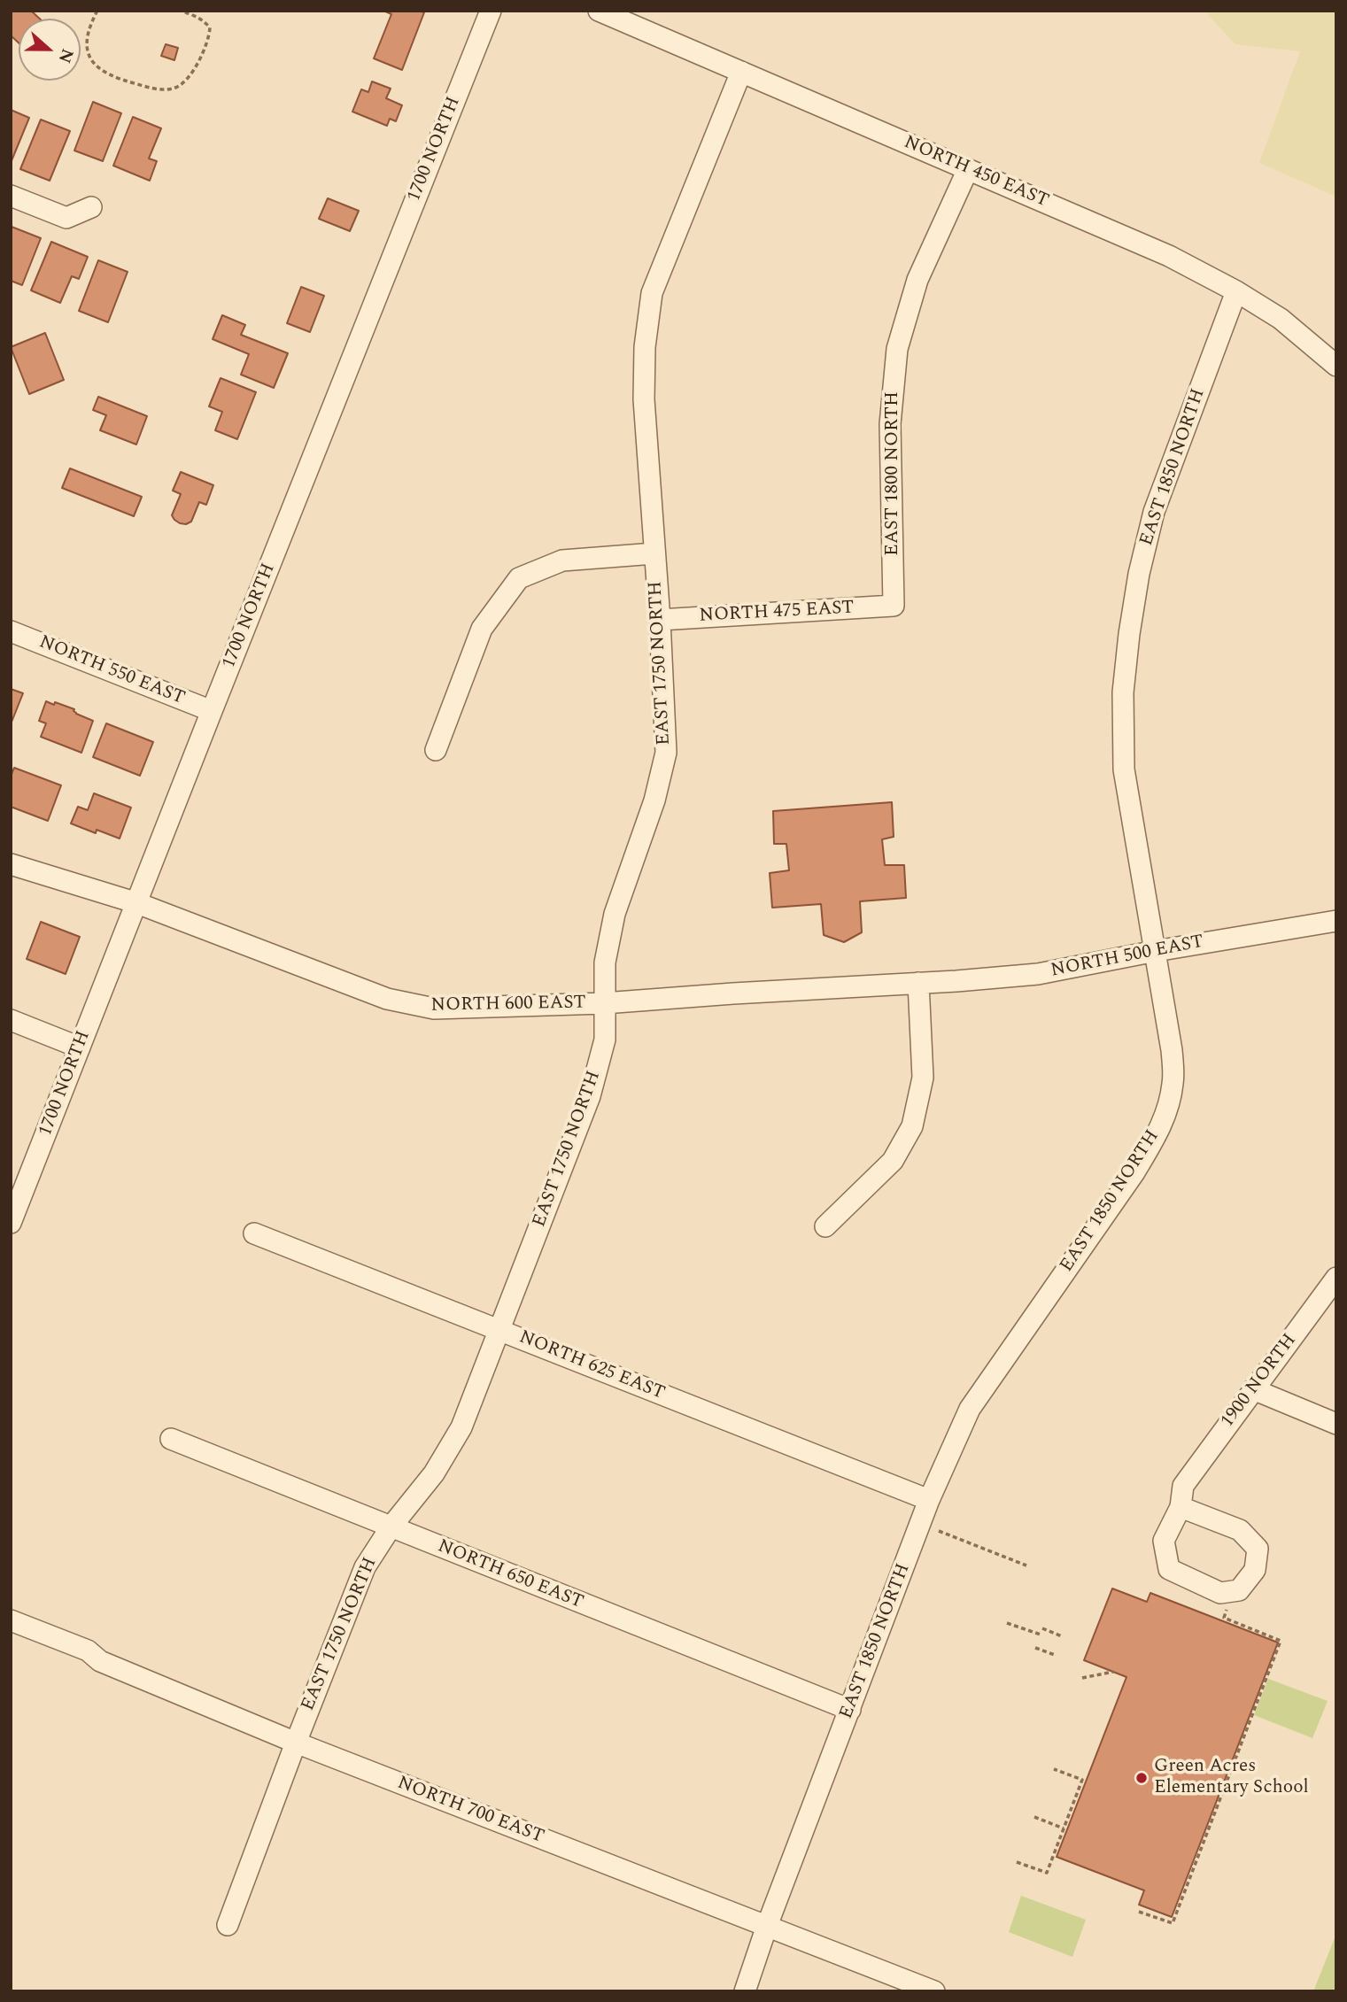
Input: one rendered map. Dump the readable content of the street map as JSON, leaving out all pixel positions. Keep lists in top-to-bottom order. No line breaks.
{"streets":{"street":["1700 NORTH","NORTH 450 EAST","EAST 1850 NORTH","EAST 1800 NORTH","NORTH 475 EAST","EAST 1750 NORTH","NORTH 550 EAST","NORTH 500 EAST","NORTH 600 EAST","NORTH 625 EAST","1900 NORTH","NORTH 650 EAST","NORTH 700 EAST"]},"crossings":[["1700 NORTH","NORTH 550 EAST"],["1700 NORTH","NORTH 600 EAST"],["NORTH 450 EAST","EAST 1850 NORTH"],["NORTH 450 EAST","EAST 1800 NORTH"],["NORTH 450 EAST","EAST 1750 NORTH"],["EAST 1850 NORTH","NORTH 500 EAST"],["EAST 1850 NORTH","NORTH 625 EAST"],["EAST 1850 NORTH","NORTH 650 EAST"],["EAST 1850 NORTH","NORTH 700 EAST"],["EAST 1800 NORTH","NORTH 475 EAST"],["NORTH 475 EAST","EAST 1750 NORTH"],["EAST 1750 NORTH","NORTH 600 EAST"],["EAST 1750 NORTH","NORTH 625 EAST"],["EAST 1750 NORTH","NORTH 650 EAST"],["EAST 1750 NORTH","NORTH 700 EAST"],["NORTH 500 EAST","NORTH 600 EAST"]],"places":["Green Acres Elementary School"],"north":"right"}
